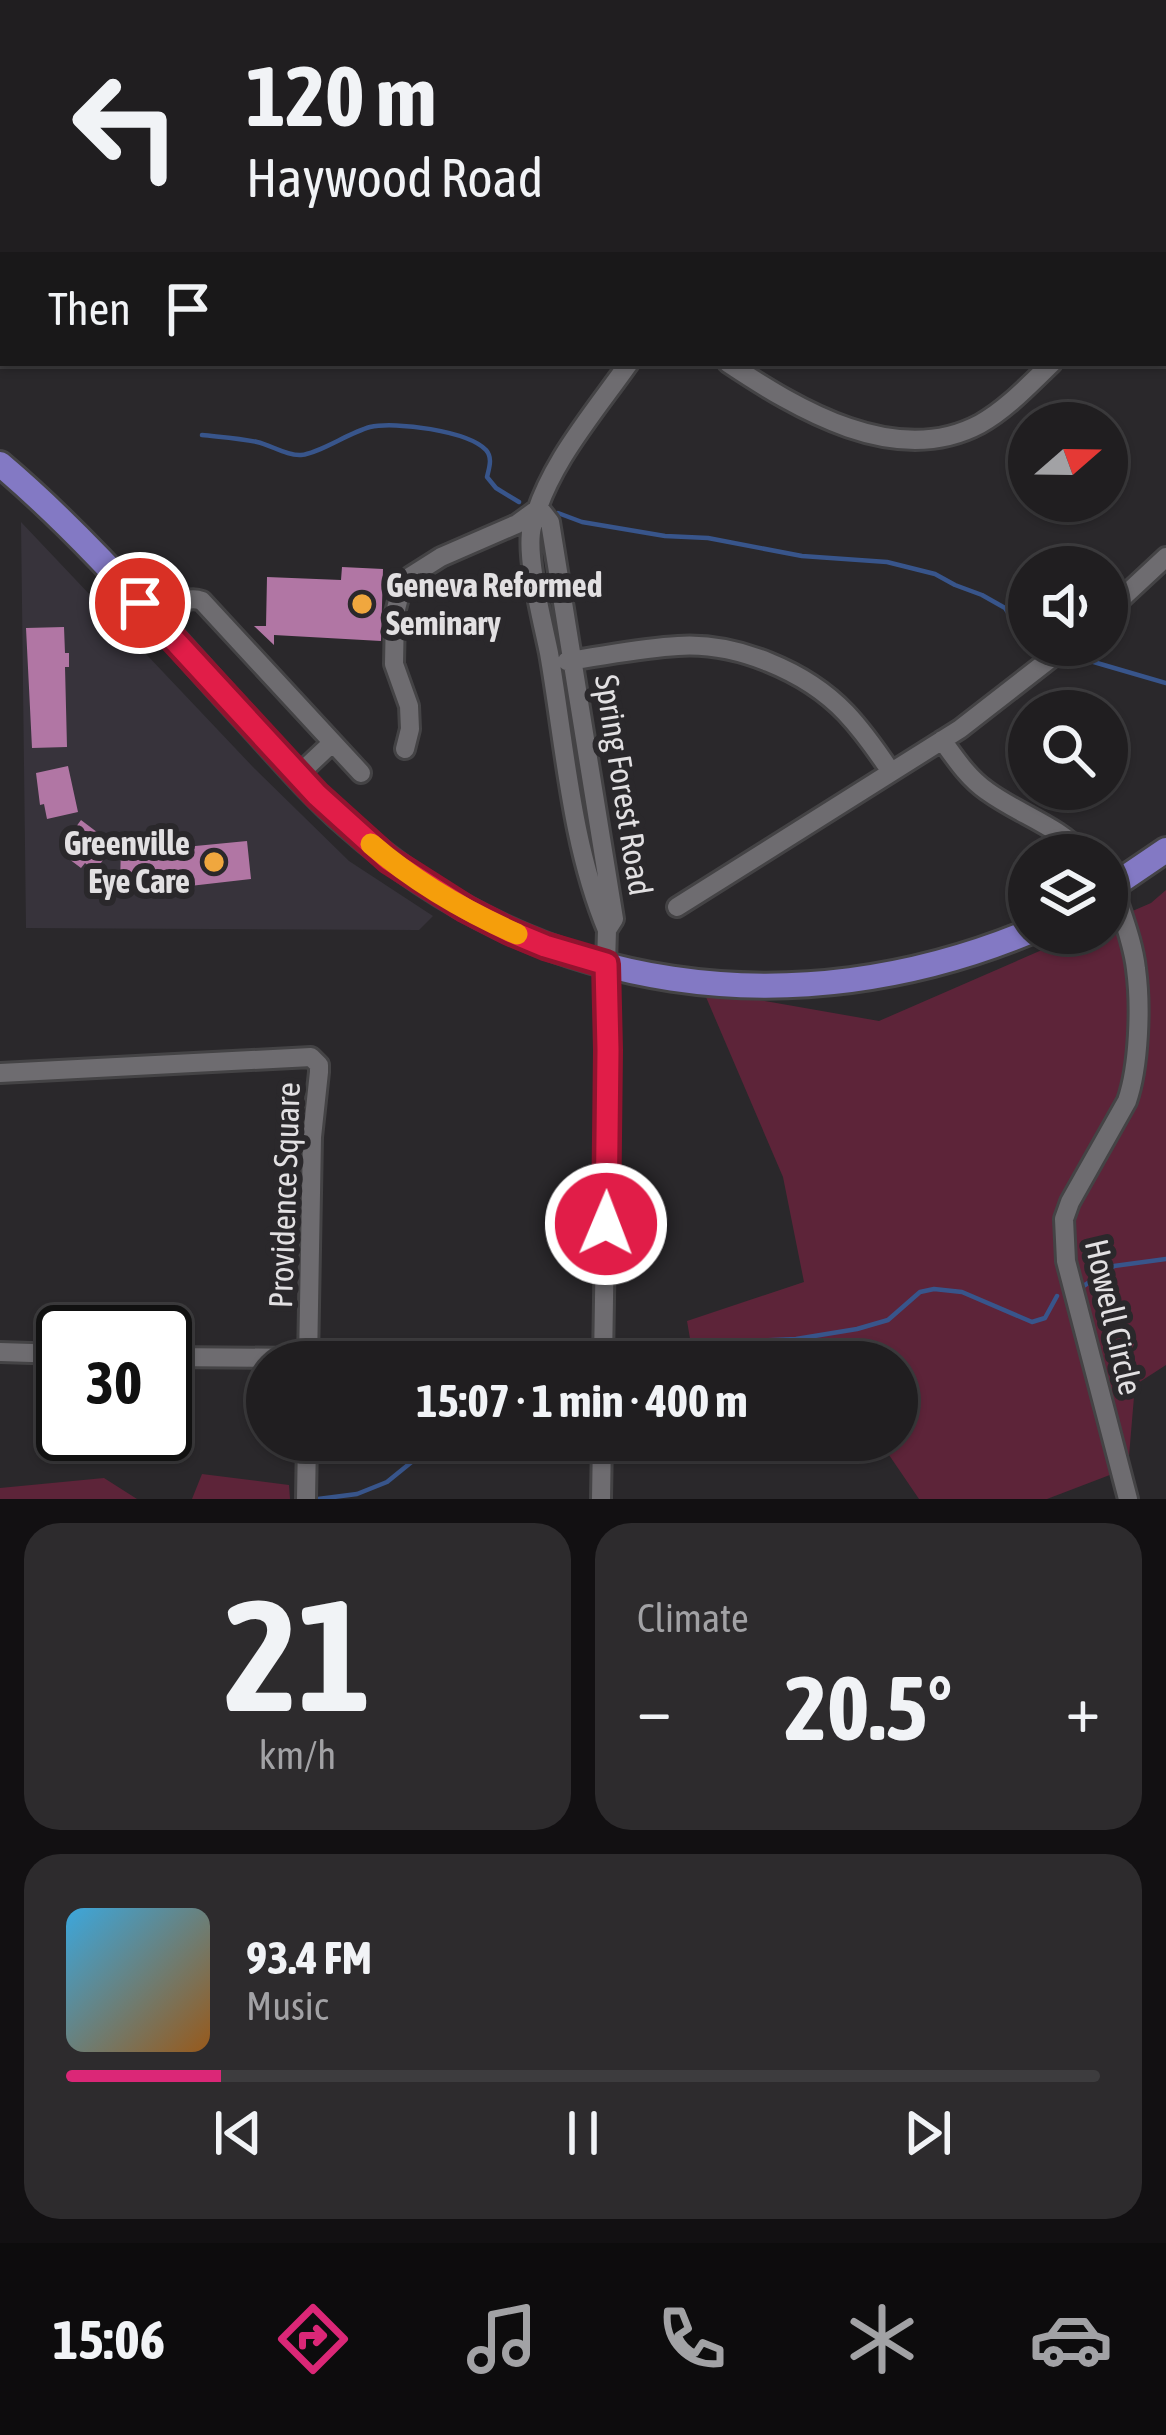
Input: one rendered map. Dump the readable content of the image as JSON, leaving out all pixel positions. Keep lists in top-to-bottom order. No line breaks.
{"streets":{"street":["Spring Forest Road","Providence Square","Howell Circle"]},"places":["Geneva Reformed Seminary","Greenville Eye Care"],"north":"right","page":{"turn":["120 m","Haywood Road"],"then":"Then","limit":"30","trip":"15:07 · 1 min · 400 m","tile":[["21","km/h"],"Climate"],"heat":["−","20.5°","+"],"song":["93.4 FM","Music"],"tabs":"15:06"}}
